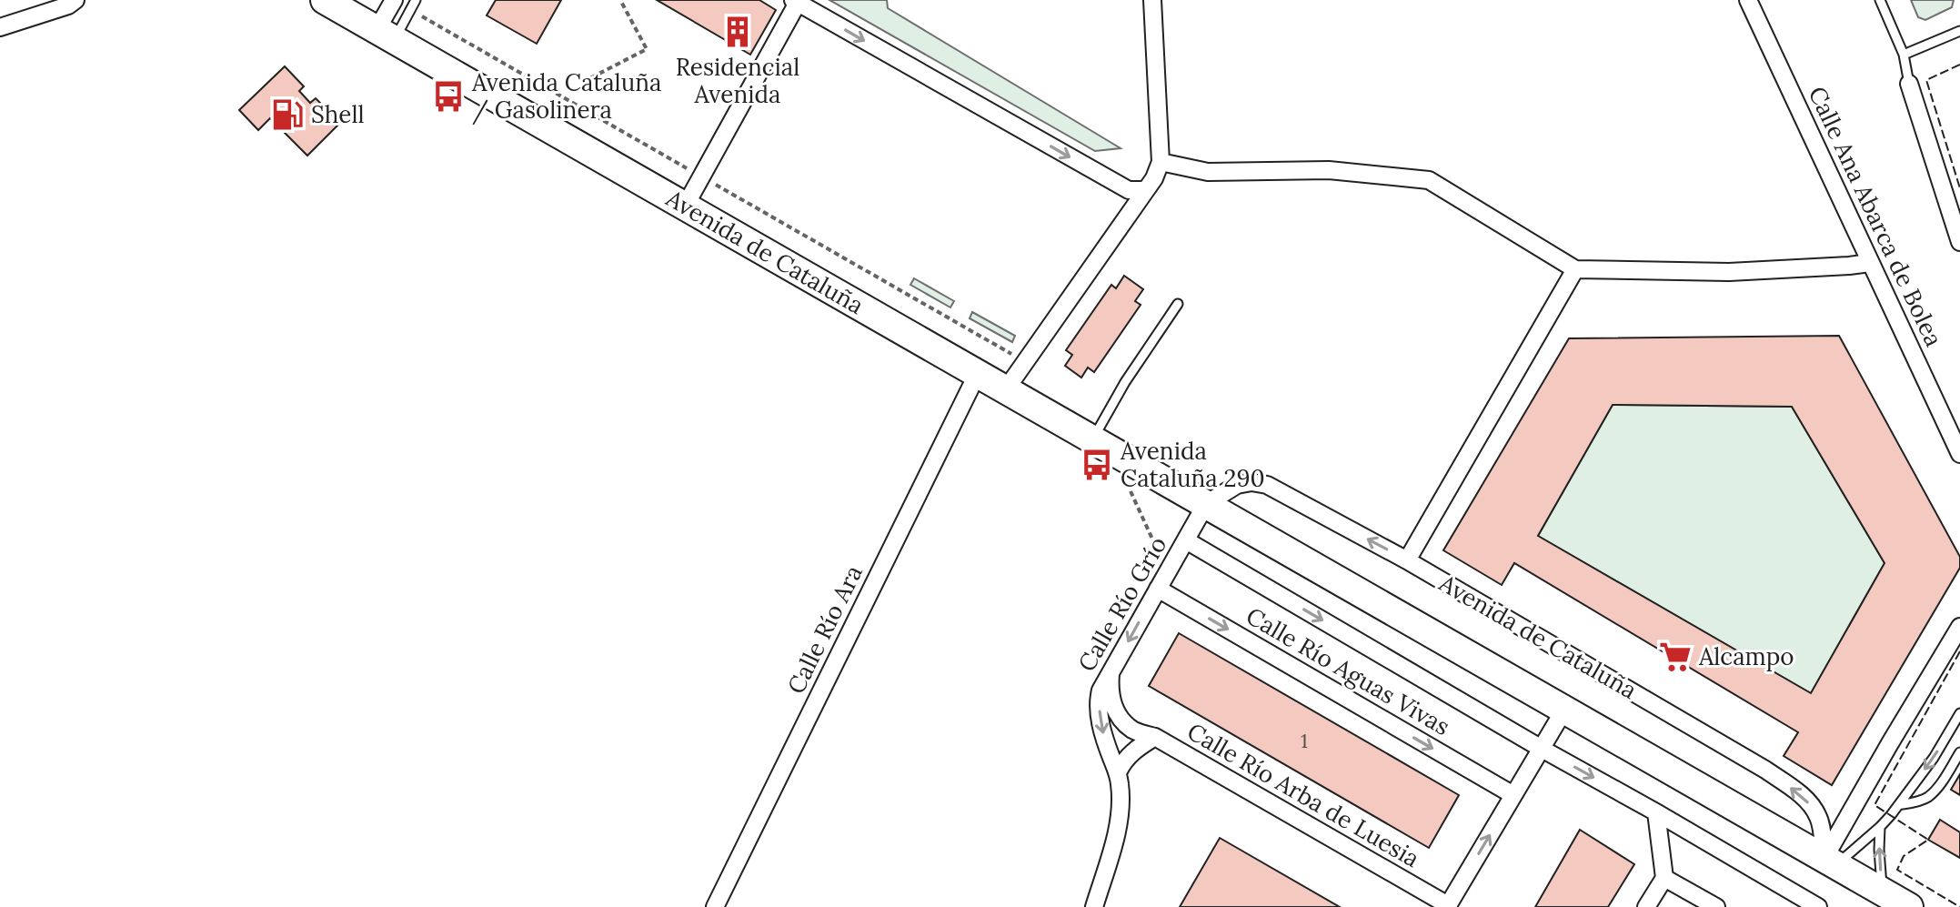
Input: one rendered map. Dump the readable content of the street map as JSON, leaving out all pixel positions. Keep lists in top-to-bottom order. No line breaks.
{"streets":{"main road":["Avenida de Cataluña"],"street":["Calle Ana Abarca de Bolea","Calle Río Grío","Calle Río Ara","Calle Río Aguas Vivas","Calle Río Arba de Luesia"]},"crossings":[["Avenida de Cataluña","Calle Río Grío"],["Avenida de Cataluña","Calle Río Ara"],["Calle Río Grío","Calle Río Aguas Vivas"]],"one_way":["Calle Río Grío"],"places":{"building":["Residencial Avenida"],"bus stop":["Avenida Cataluña / Gasolinera","Avenida Cataluña 290"],"fuel station":["Shell"],"supermarket":["Alcampo"]},"house_numbers":["1"]}
